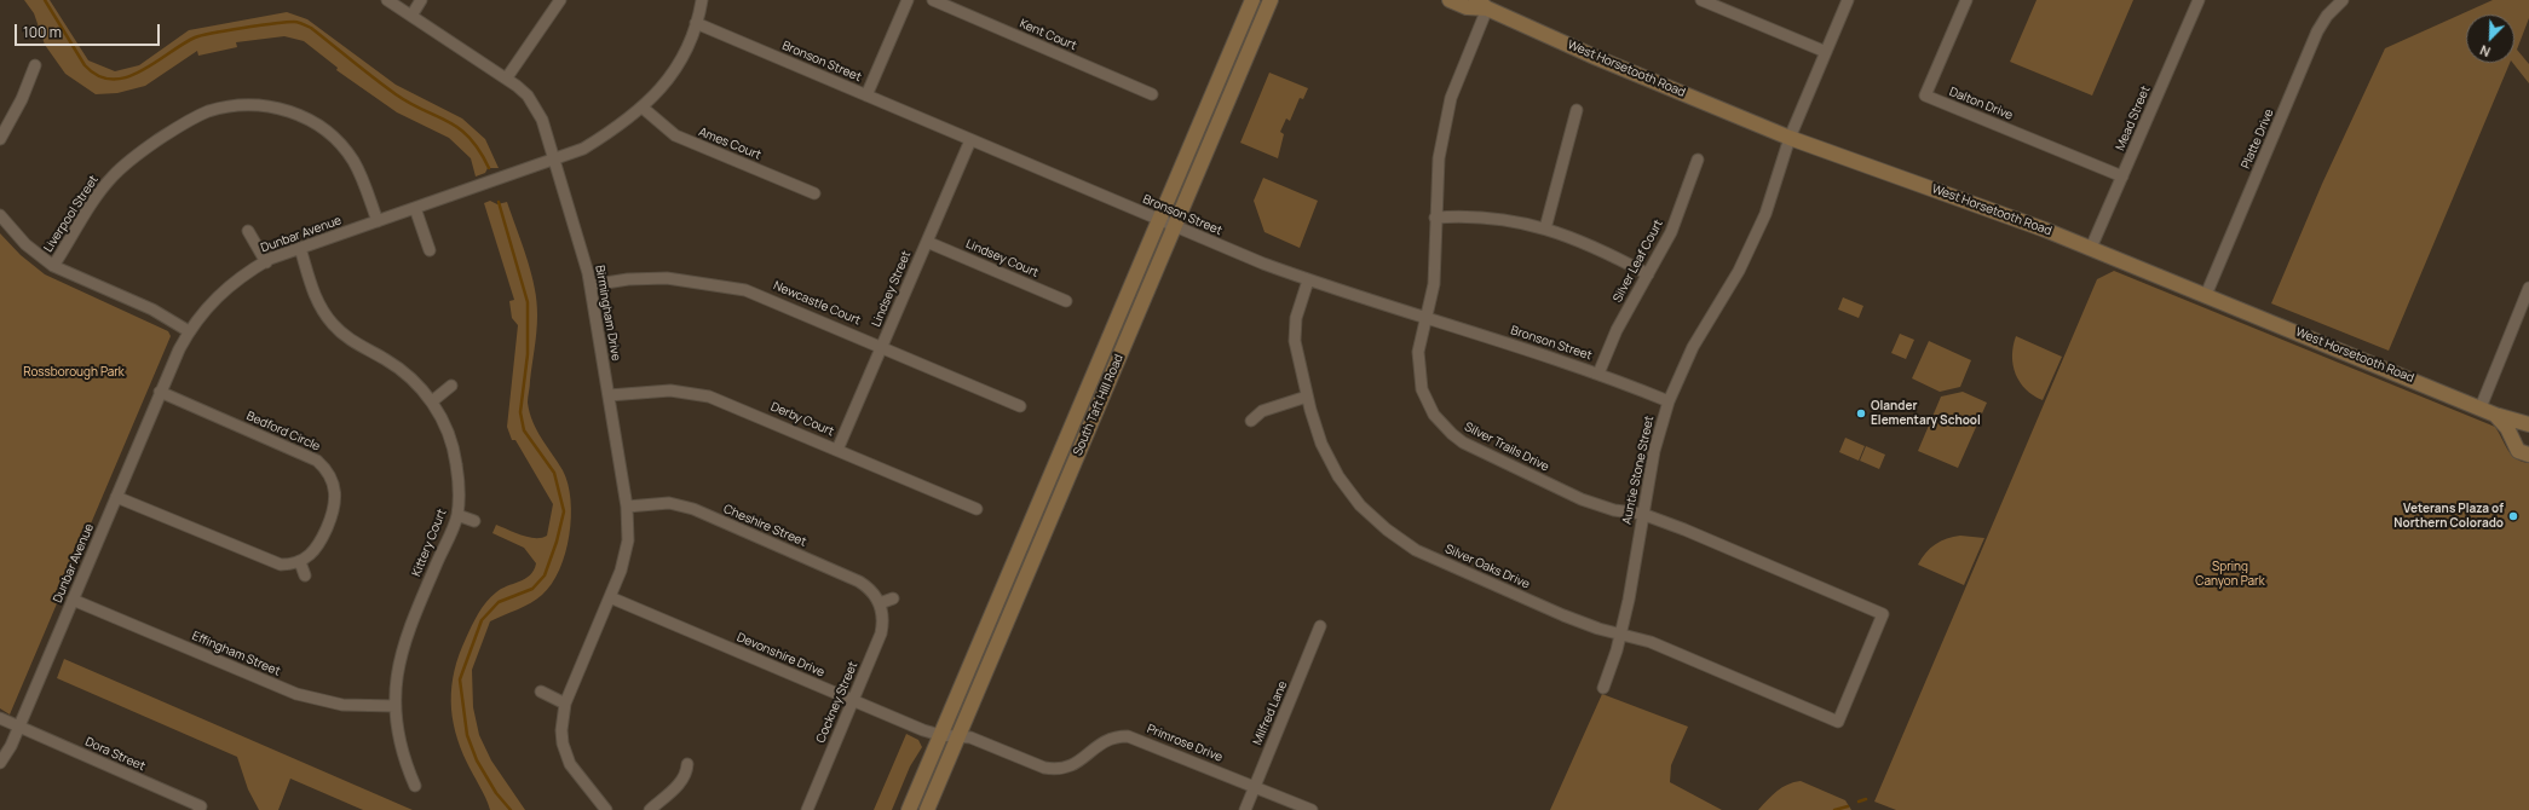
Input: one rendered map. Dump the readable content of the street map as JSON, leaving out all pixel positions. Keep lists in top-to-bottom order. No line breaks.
{"streets":{"main road":["West Horsetooth Road","South Taft Hill Road"],"street":["Kent Court","Bronson Street","Dalton Drive","Mead Street","Platte Drive","Ames Court","Liverpool Street","Dunbar Avenue","Lindsey Court","Silver Leaf Court","Lindsey Street","Newcastle Court","Birmingham Drive","Derby Court","Bedford Circle","Silver Trails Drive","Auntie Stone Street","Cheshire Street","Kittery Court","Silver Oaks Drive","Effingham Street","Devonshire Drive","Cockney Street","Milfred Lane","Primrose Drive","Dora Street"]},"crossings":[["Bronson Street","Dunbar Avenue"],["Bronson Street","Silver Leaf Court"],["Bronson Street","Lindsey Street"],["Bronson Street","South Taft Hill Road"],["Bronson Street","Silver Trails Drive"],["Bronson Street","Auntie Stone Street"],["Bronson Street","Silver Oaks Drive"],["West Horsetooth Road","Mead Street"],["West Horsetooth Road","Platte Drive"],["West Horsetooth Road","Silver Trails Drive"],["West Horsetooth Road","Auntie Stone Street"],["Dalton Drive","Mead Street"],["Ames Court","Dunbar Avenue"],["Liverpool Street","Dunbar Avenue"],["Dunbar Avenue","Birmingham Drive"],["Dunbar Avenue","Bedford Circle"],["Dunbar Avenue","Kittery Court"],["Dunbar Avenue","Effingham Street"],["Dunbar Avenue","Dora Street"],["Lindsey Court","Lindsey Street"],["Lindsey Street","Newcastle Court"],["Lindsey Street","Derby Court"],["Newcastle Court","Birmingham Drive"],["Birmingham Drive","Derby Court"],["Birmingham Drive","Cheshire Street"],["Birmingham Drive","Devonshire Drive"],["South Taft Hill Road","Devonshire Drive"],["South Taft Hill Road","Primrose Drive"],["Silver Trails Drive","Auntie Stone Street"],["Silver Trails Drive","Silver Oaks Drive"],["Auntie Stone Street","Silver Oaks Drive"],["Cheshire Street","Cockney Street"],["Kittery Court","Effingham Street"],["Devonshire Drive","Cockney Street"],["Devonshire Drive","Primrose Drive"],["Milfred Lane","Primrose Drive"]],"parks":["Rossborough Park","Spring Canyon Park"],"places":["Olander Elementary School","Veterans Plaza of Northern Colorado"],"scale_bar":"100 m","north":"bottom left"}
